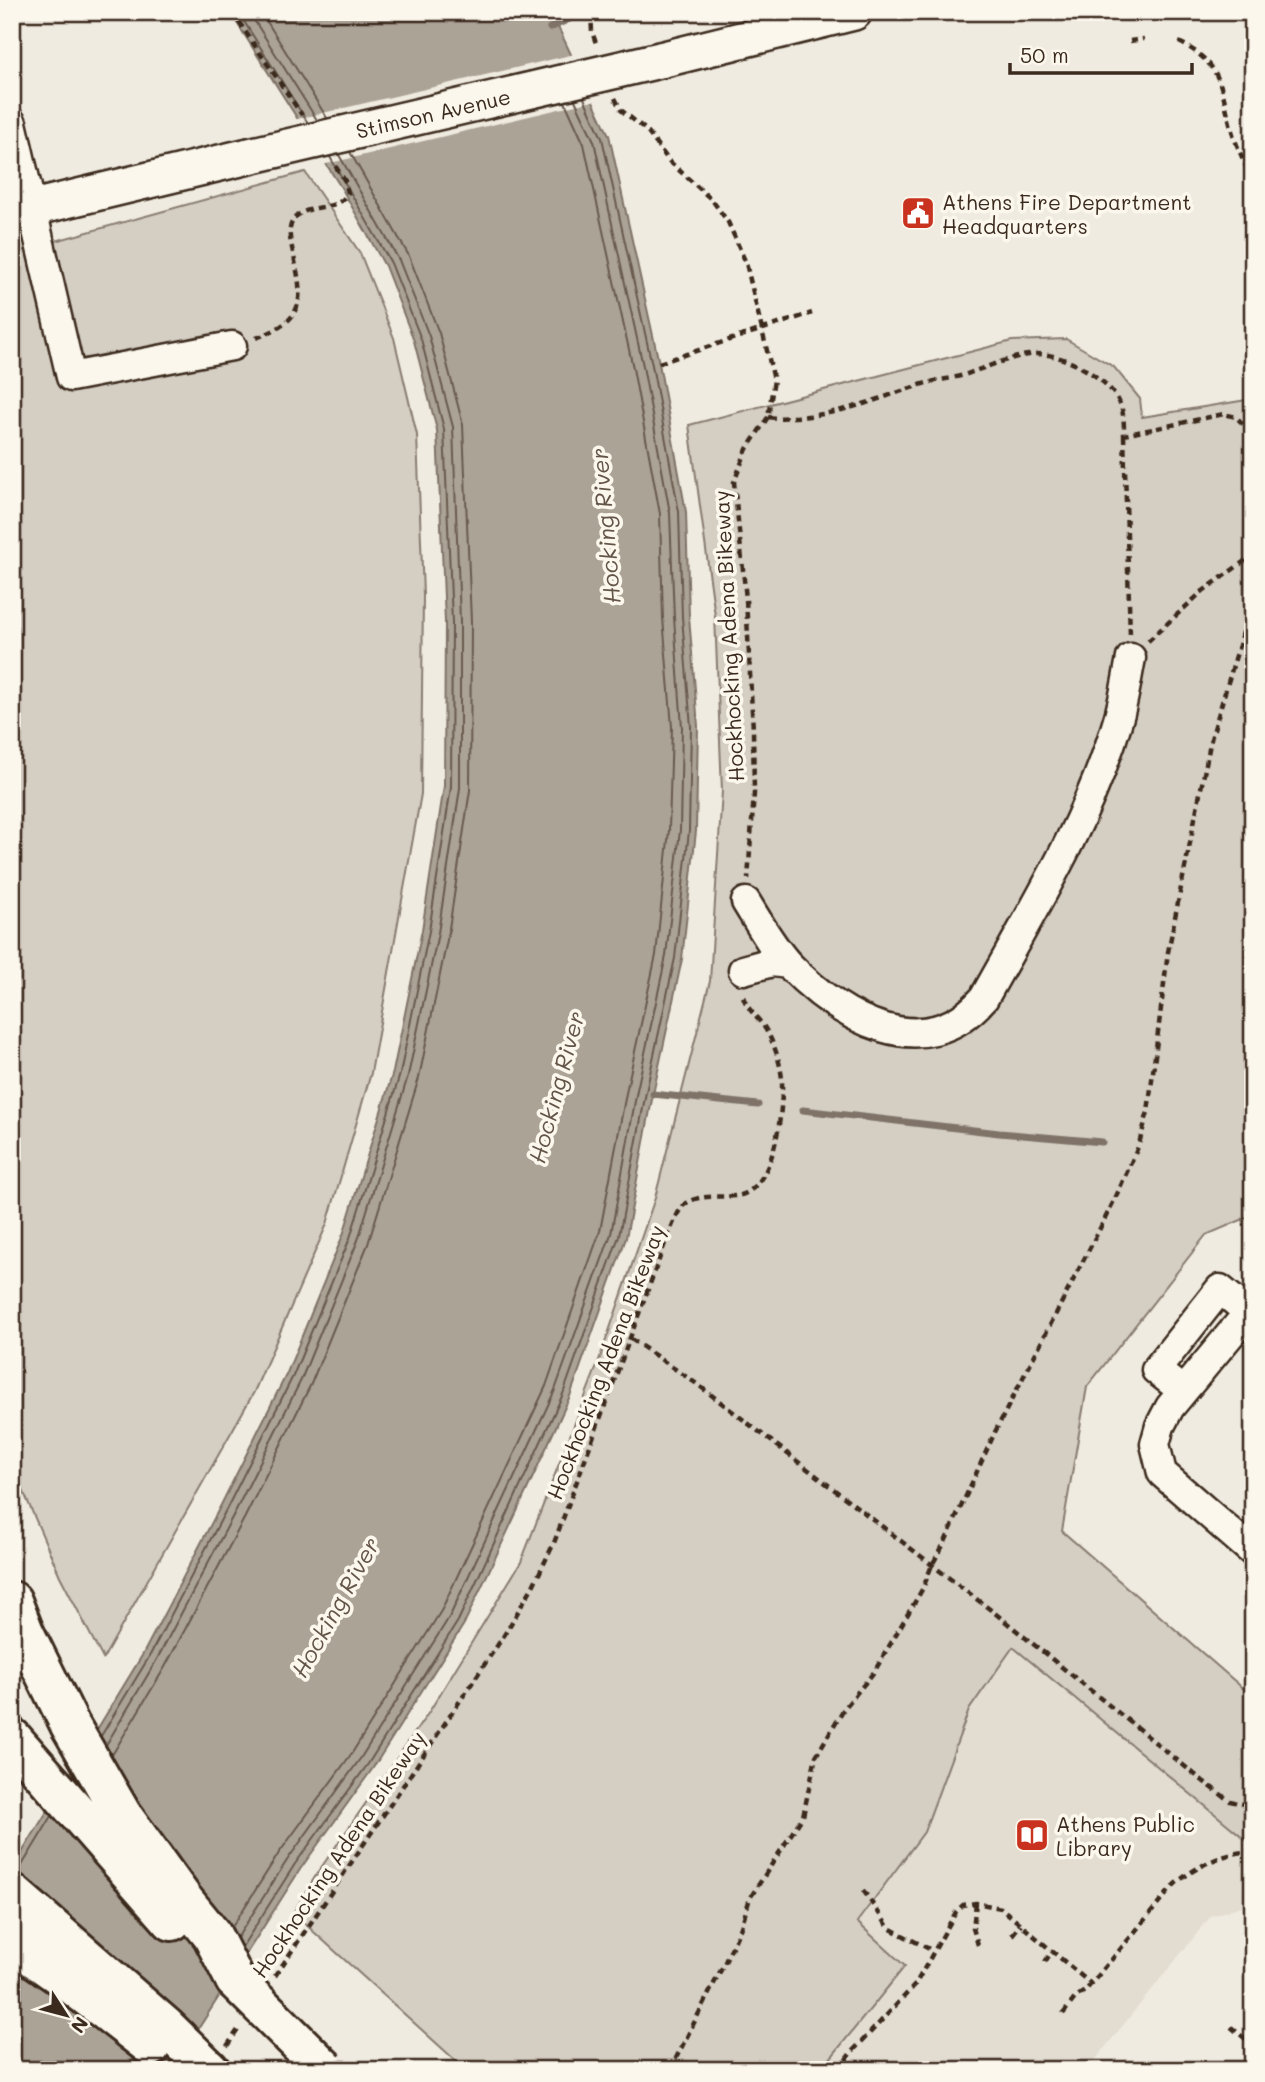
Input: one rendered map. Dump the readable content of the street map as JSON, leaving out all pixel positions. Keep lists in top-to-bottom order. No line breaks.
{"streets":{"main road":["Stimson Avenue"],"path":["Hockhocking Adena Bikeway"]},"water":["Hocking River"],"places":{"public building":["Athens Fire Department Headquarters"],"library":["Athens Public Library"]},"scale_bar":"50 m","north":"bottom right"}
